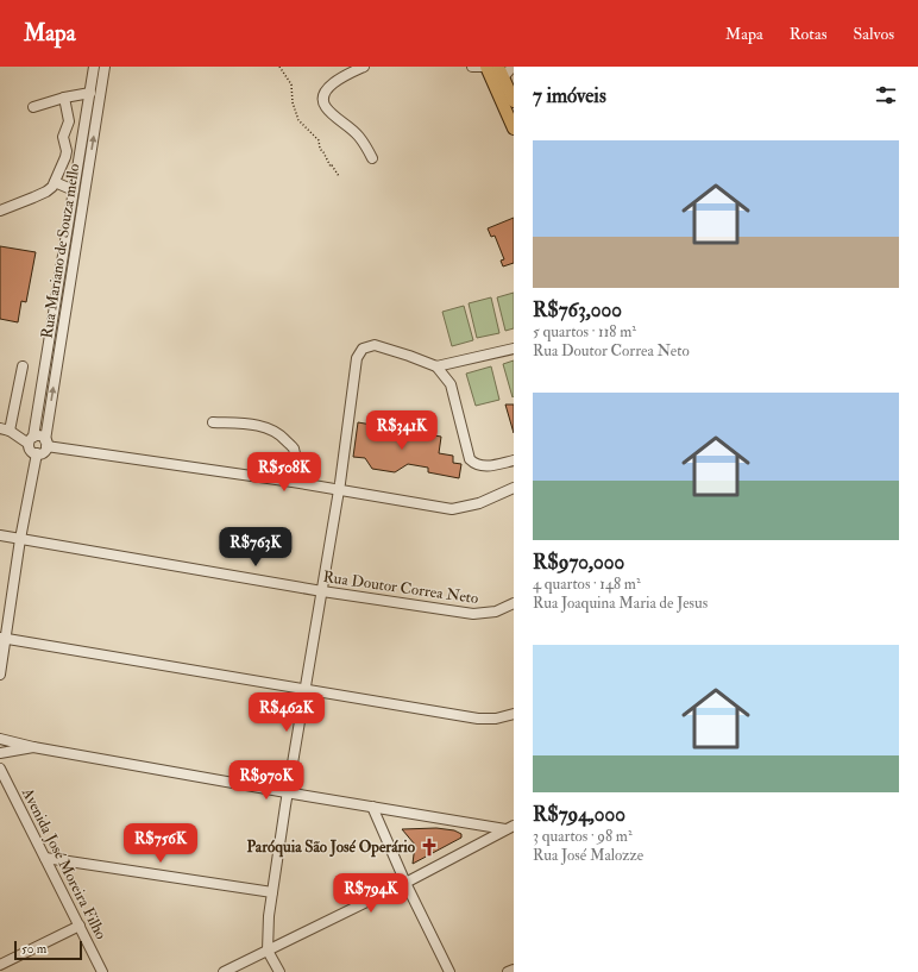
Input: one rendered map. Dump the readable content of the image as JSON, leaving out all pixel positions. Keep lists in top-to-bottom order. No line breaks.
{"streets":{"street":["Rua Mariano de Souza mello","Rua Doutor Correa Neto","Avenida José Moreira Filho"]},"places":{"church":["Paróquia São José Operário"]},"scale_bar":"50 m","page":{"header":"Mapa","nav":["Mapa","Rotas","Salvos"],"heading":"7 imóveis","list":[{"name":"R$763,000","note":"5 quartos · 118 m² · Rua Doutor Correa Neto"},{"name":"R$970,000","note":"4 quartos · 148 m² · Rua Joaquina Maria de Jesus"},{"name":"R$794,000","note":"3 quartos · 98 m² · Rua José Malozze"}],"price":["R$341K","R$508K","R$763K","R$462K","R$970K","R$756K","R$794K"],"scale":"50 m"}}
